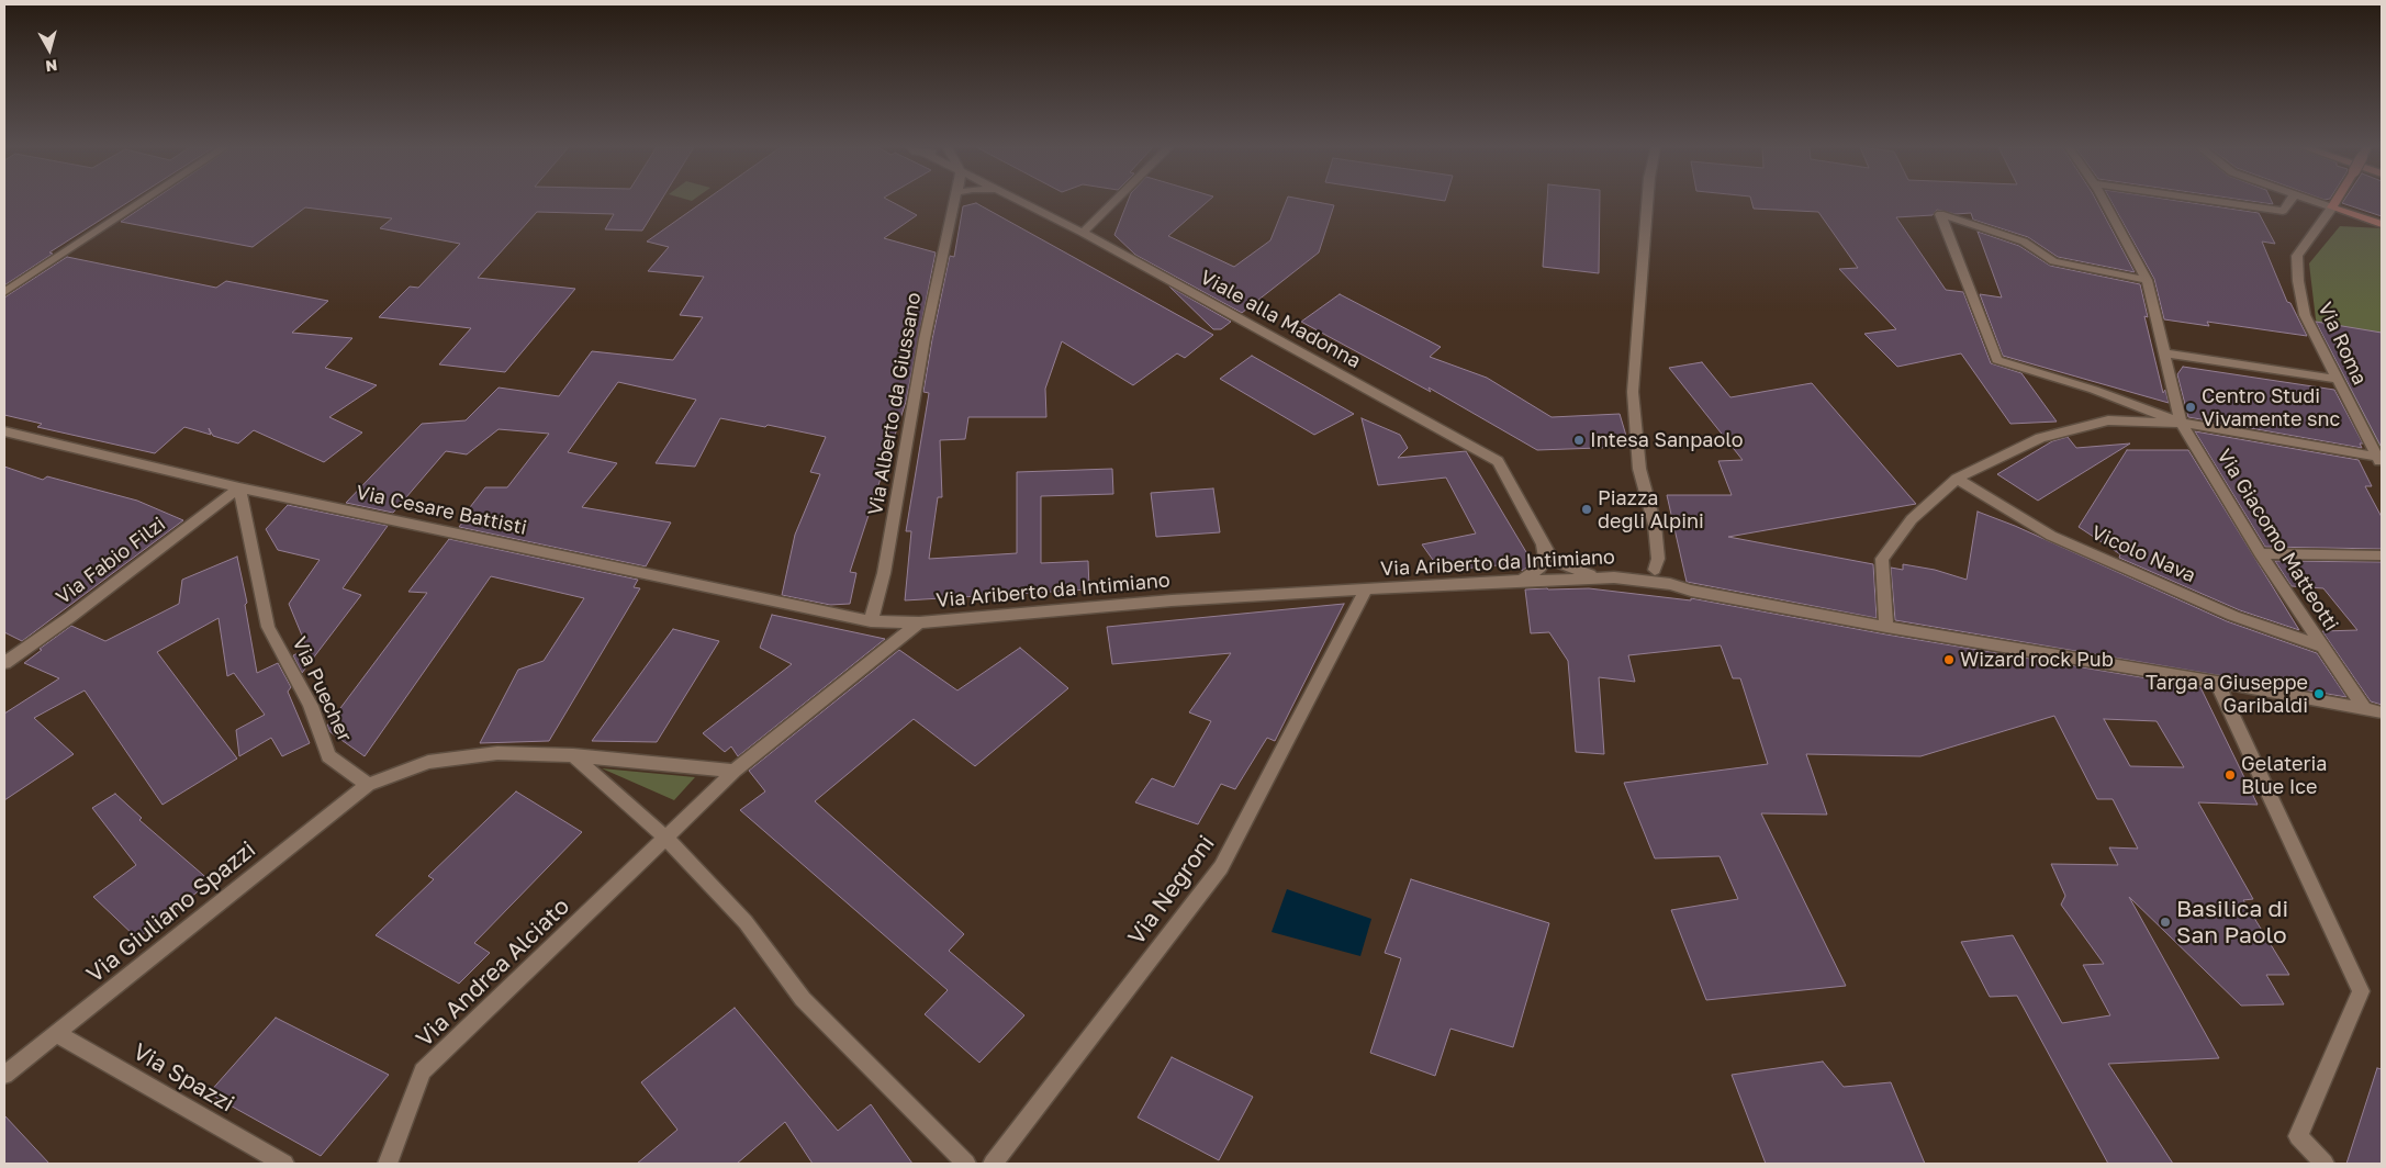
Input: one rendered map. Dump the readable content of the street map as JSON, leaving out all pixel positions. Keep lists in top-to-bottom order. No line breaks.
{"streets":{"street":["Viale alla Madonna","Via Roma","Via Alberto da Giussano","Via Cesare Battisti","Via Giacomo Matteotti","Vicolo Nava","Via Fabio Filzi","Via Ariberto da Intimiano","Via Puecher","Via Negroni","Via Giuliano Spazzi","Via Andrea Alciato","Via Spazzi"]},"crossings":[["Viale alla Madonna","Via Ariberto da Intimiano"],["Via Alberto da Giussano","Via Cesare Battisti"],["Via Alberto da Giussano","Via Ariberto da Intimiano"],["Via Cesare Battisti","Via Fabio Filzi"],["Via Cesare Battisti","Via Ariberto da Intimiano"],["Via Cesare Battisti","Via Puecher"],["Via Giacomo Matteotti","Vicolo Nava"],["Via Giacomo Matteotti","Via Ariberto da Intimiano"],["Via Fabio Filzi","Via Puecher"],["Via Ariberto da Intimiano","Via Negroni"],["Via Ariberto da Intimiano","Via Andrea Alciato"],["Via Puecher","Via Giuliano Spazzi"],["Via Giuliano Spazzi","Via Spazzi"]],"places":["Centro Studi Vivamente snc","Intesa Sanpaolo","Piazza degli Alpini","Wizard rock Pub","Targa a Giuseppe Garibaldi","Gelateria Blue Ice","Basilica di San Paolo"],"north":"bottom"}
